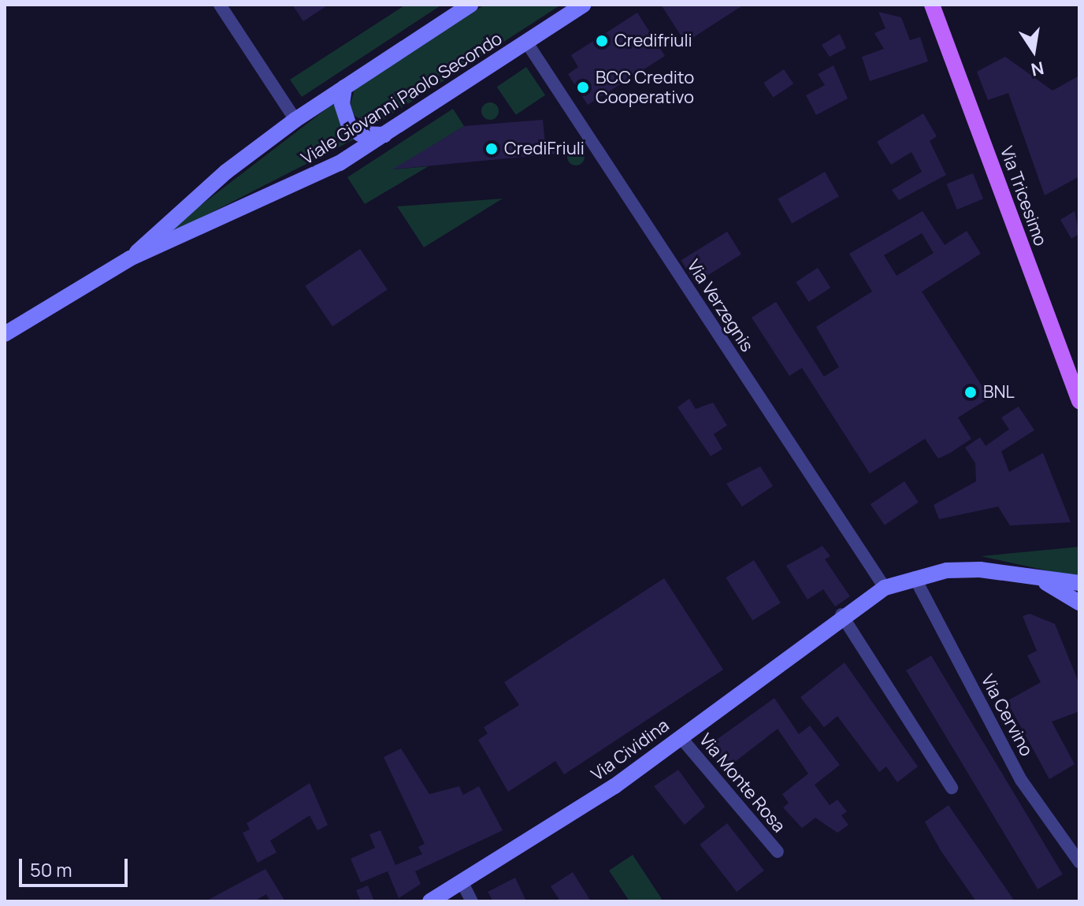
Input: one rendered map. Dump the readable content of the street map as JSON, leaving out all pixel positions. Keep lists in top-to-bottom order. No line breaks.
{"streets":{"main road":["Viale Giovanni Paolo Secondo","Via Tricesimo","Via Cividina"],"street":["Via Verzegnis","Via Cervino","Via Monte Rosa"]},"crossings":[["Viale Giovanni Paolo Secondo","Via Verzegnis"],["Via Verzegnis","Via Cividina"],["Via Cervino","Via Cividina"],["Via Cividina","Via Monte Rosa"]],"places":["Credifriuli","BCC Credito Cooperativo","CrediFriuli","BNL"],"scale_bar":"50 m","north":"bottom"}
